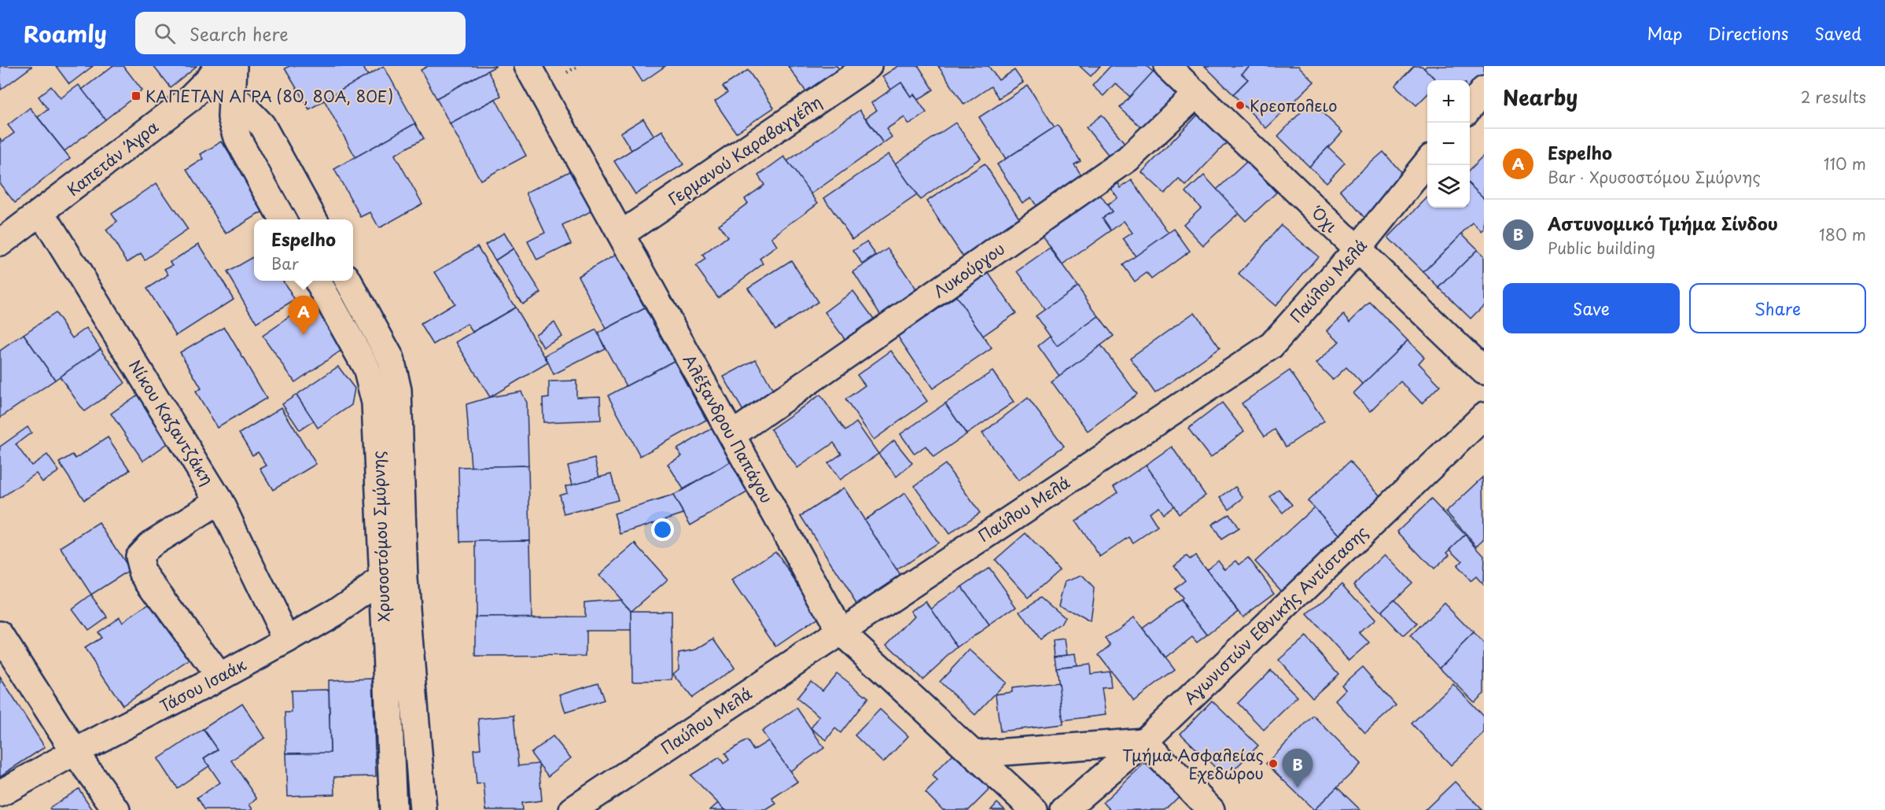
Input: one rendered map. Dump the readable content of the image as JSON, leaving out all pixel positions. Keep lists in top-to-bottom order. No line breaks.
{"streets":{"street":["Γερμανού Καραβαγγέλη","Καπετάν Άγρα","Όχι","Λυκούργου","Παύλου Μελά","Νίκου Καζαντζάκη","Αλέξανδρου Παπάγου","Χρυσοστόμου Σμύρνης","Αγωνιστών Εθνικής Αντίστασης","Τάσου Ισαάκ"]},"crossings":[["Γερμανού Καραβαγγέλη","Αλέξανδρου Παπάγου"],["Καπετάν Άγρα","Νίκου Καζαντζάκη"],["Όχι","Λυκούργου"],["Όχι","Παύλου Μελά"],["Λυκούργου","Αλέξανδρου Παπάγου"],["Παύλου Μελά","Αλέξανδρου Παπάγου"],["Νίκου Καζαντζάκη","Τάσου Ισαάκ"],["Χρυσοστόμου Σμύρνης","Τάσου Ισαάκ"]],"places":{"transit":["ΚΑΠΕΤΑΝ ΑΓΡΑ (80, 80Α, 80Ε)"],"other":["Κρεοπολειο","Τμήμα Ασφαλείας Εχεδώρου"]},"page":{"header":"Roamly","search":"Search here","nav":["Map","Directions","Saved"],"heading":["Nearby","2 results"],"map_buttons":["+","−"],"list":[{"mark":"A","name":"Espelho","note":"Bar · Χρυσοστόμου Σμύρνης","value":"110 m"},{"mark":"B","name":"Αστυνομικό Τμήμα Σίνδου","note":"Public building","value":"180 m"}],"popup":["Espelho","Bar"],"buttons":["Save","Share"],"pins":["A","B"]}}
